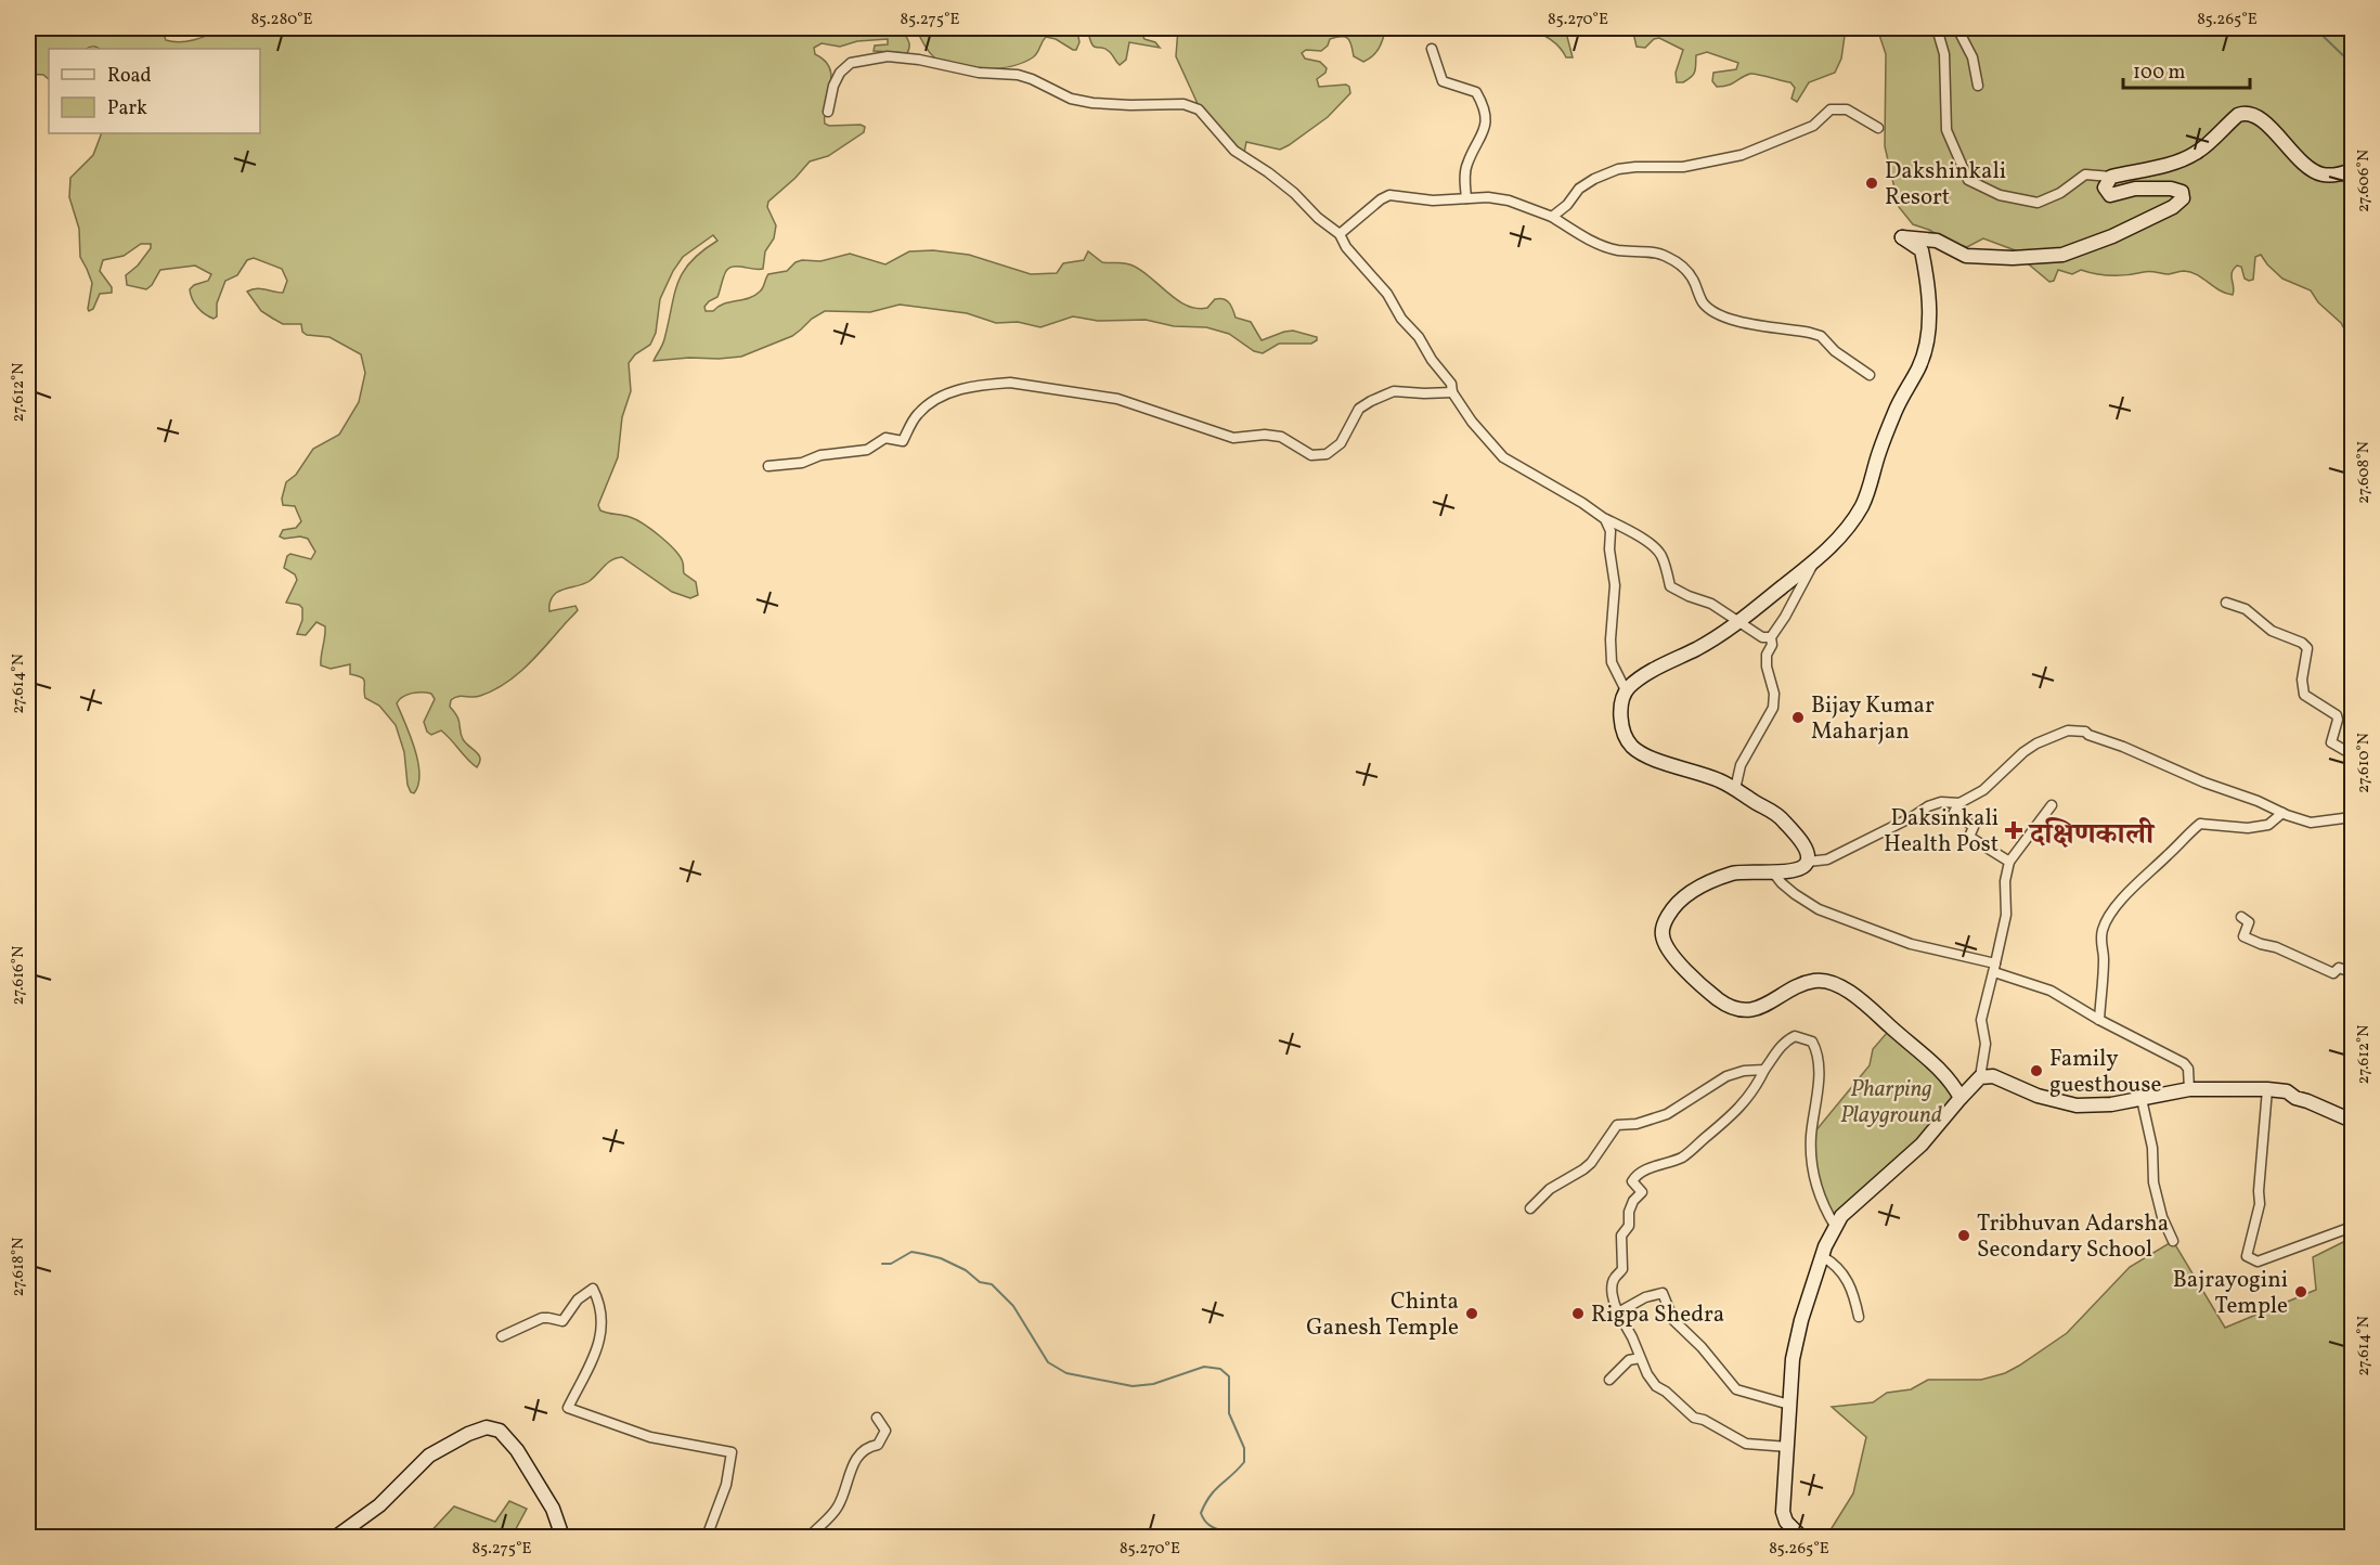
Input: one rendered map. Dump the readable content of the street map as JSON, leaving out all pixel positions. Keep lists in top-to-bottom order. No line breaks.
{"districts":["दक्षि‍णकाली"],"parks":["Pharping Playground"],"places":{"other":["Dakshinkali Resort","Bijay Kumar Maharjan","Family guesthouse","Tribhuvan Adarsha Secondary School","Bajrayogini Temple","Chinta Ganesh Temple","Rigpa Shedra"],"health":["Daksinkali Health Post"]},"legend":["Road","Park"],"scale_bar":"100 m","coordinates":["85.280°E","85.275°E","85.270°E","85.265°E","27.606°N","27.612°N","27.608°N","27.614°N","27.610°N","27.616°N","27.618°N"]}
